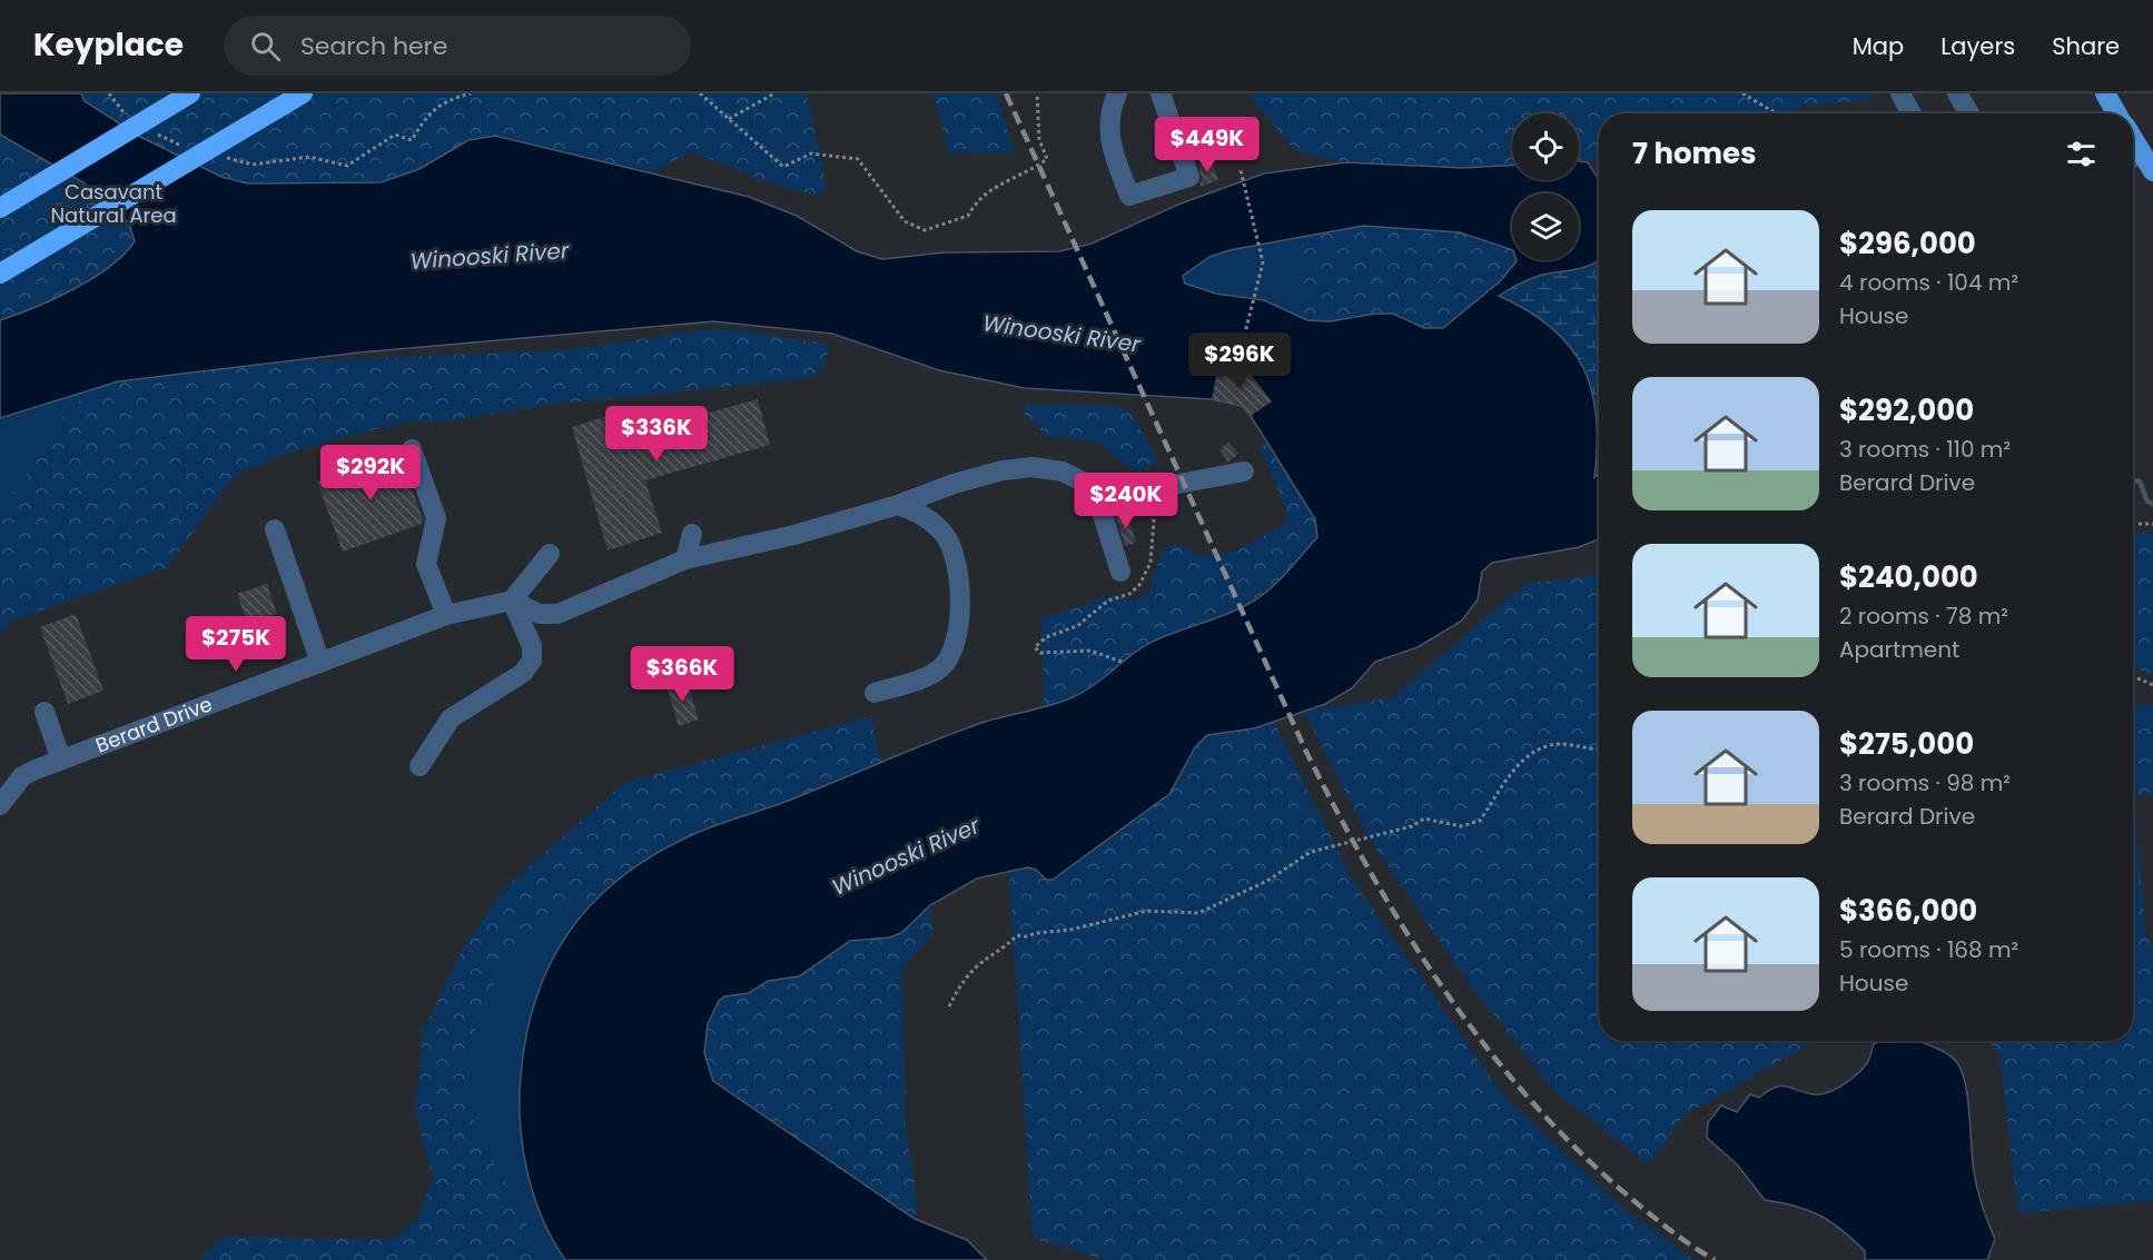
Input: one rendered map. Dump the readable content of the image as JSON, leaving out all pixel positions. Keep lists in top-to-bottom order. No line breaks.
{"streets":{"street":["Berard Drive"]},"water":["Winooski River"],"parks":["Casavant Natural Area"],"page":{"header":"Keyplace","search":"Search here","nav":["Map","Layers","Share"],"heading":"7 homes","price":["$449K","$296K","$336K","$292K","$240K","$275K","$366K"],"list":[{"name":"$296,000","note":"4 rooms · 104 m² · House"},{"name":"$292,000","note":"3 rooms · 110 m² · Berard Drive"},{"name":"$240,000","note":"2 rooms · 78 m² · Apartment"},{"name":"$275,000","note":"3 rooms · 98 m² · Berard Drive"},{"name":"$366,000","note":"5 rooms · 168 m² · House"}]}}
